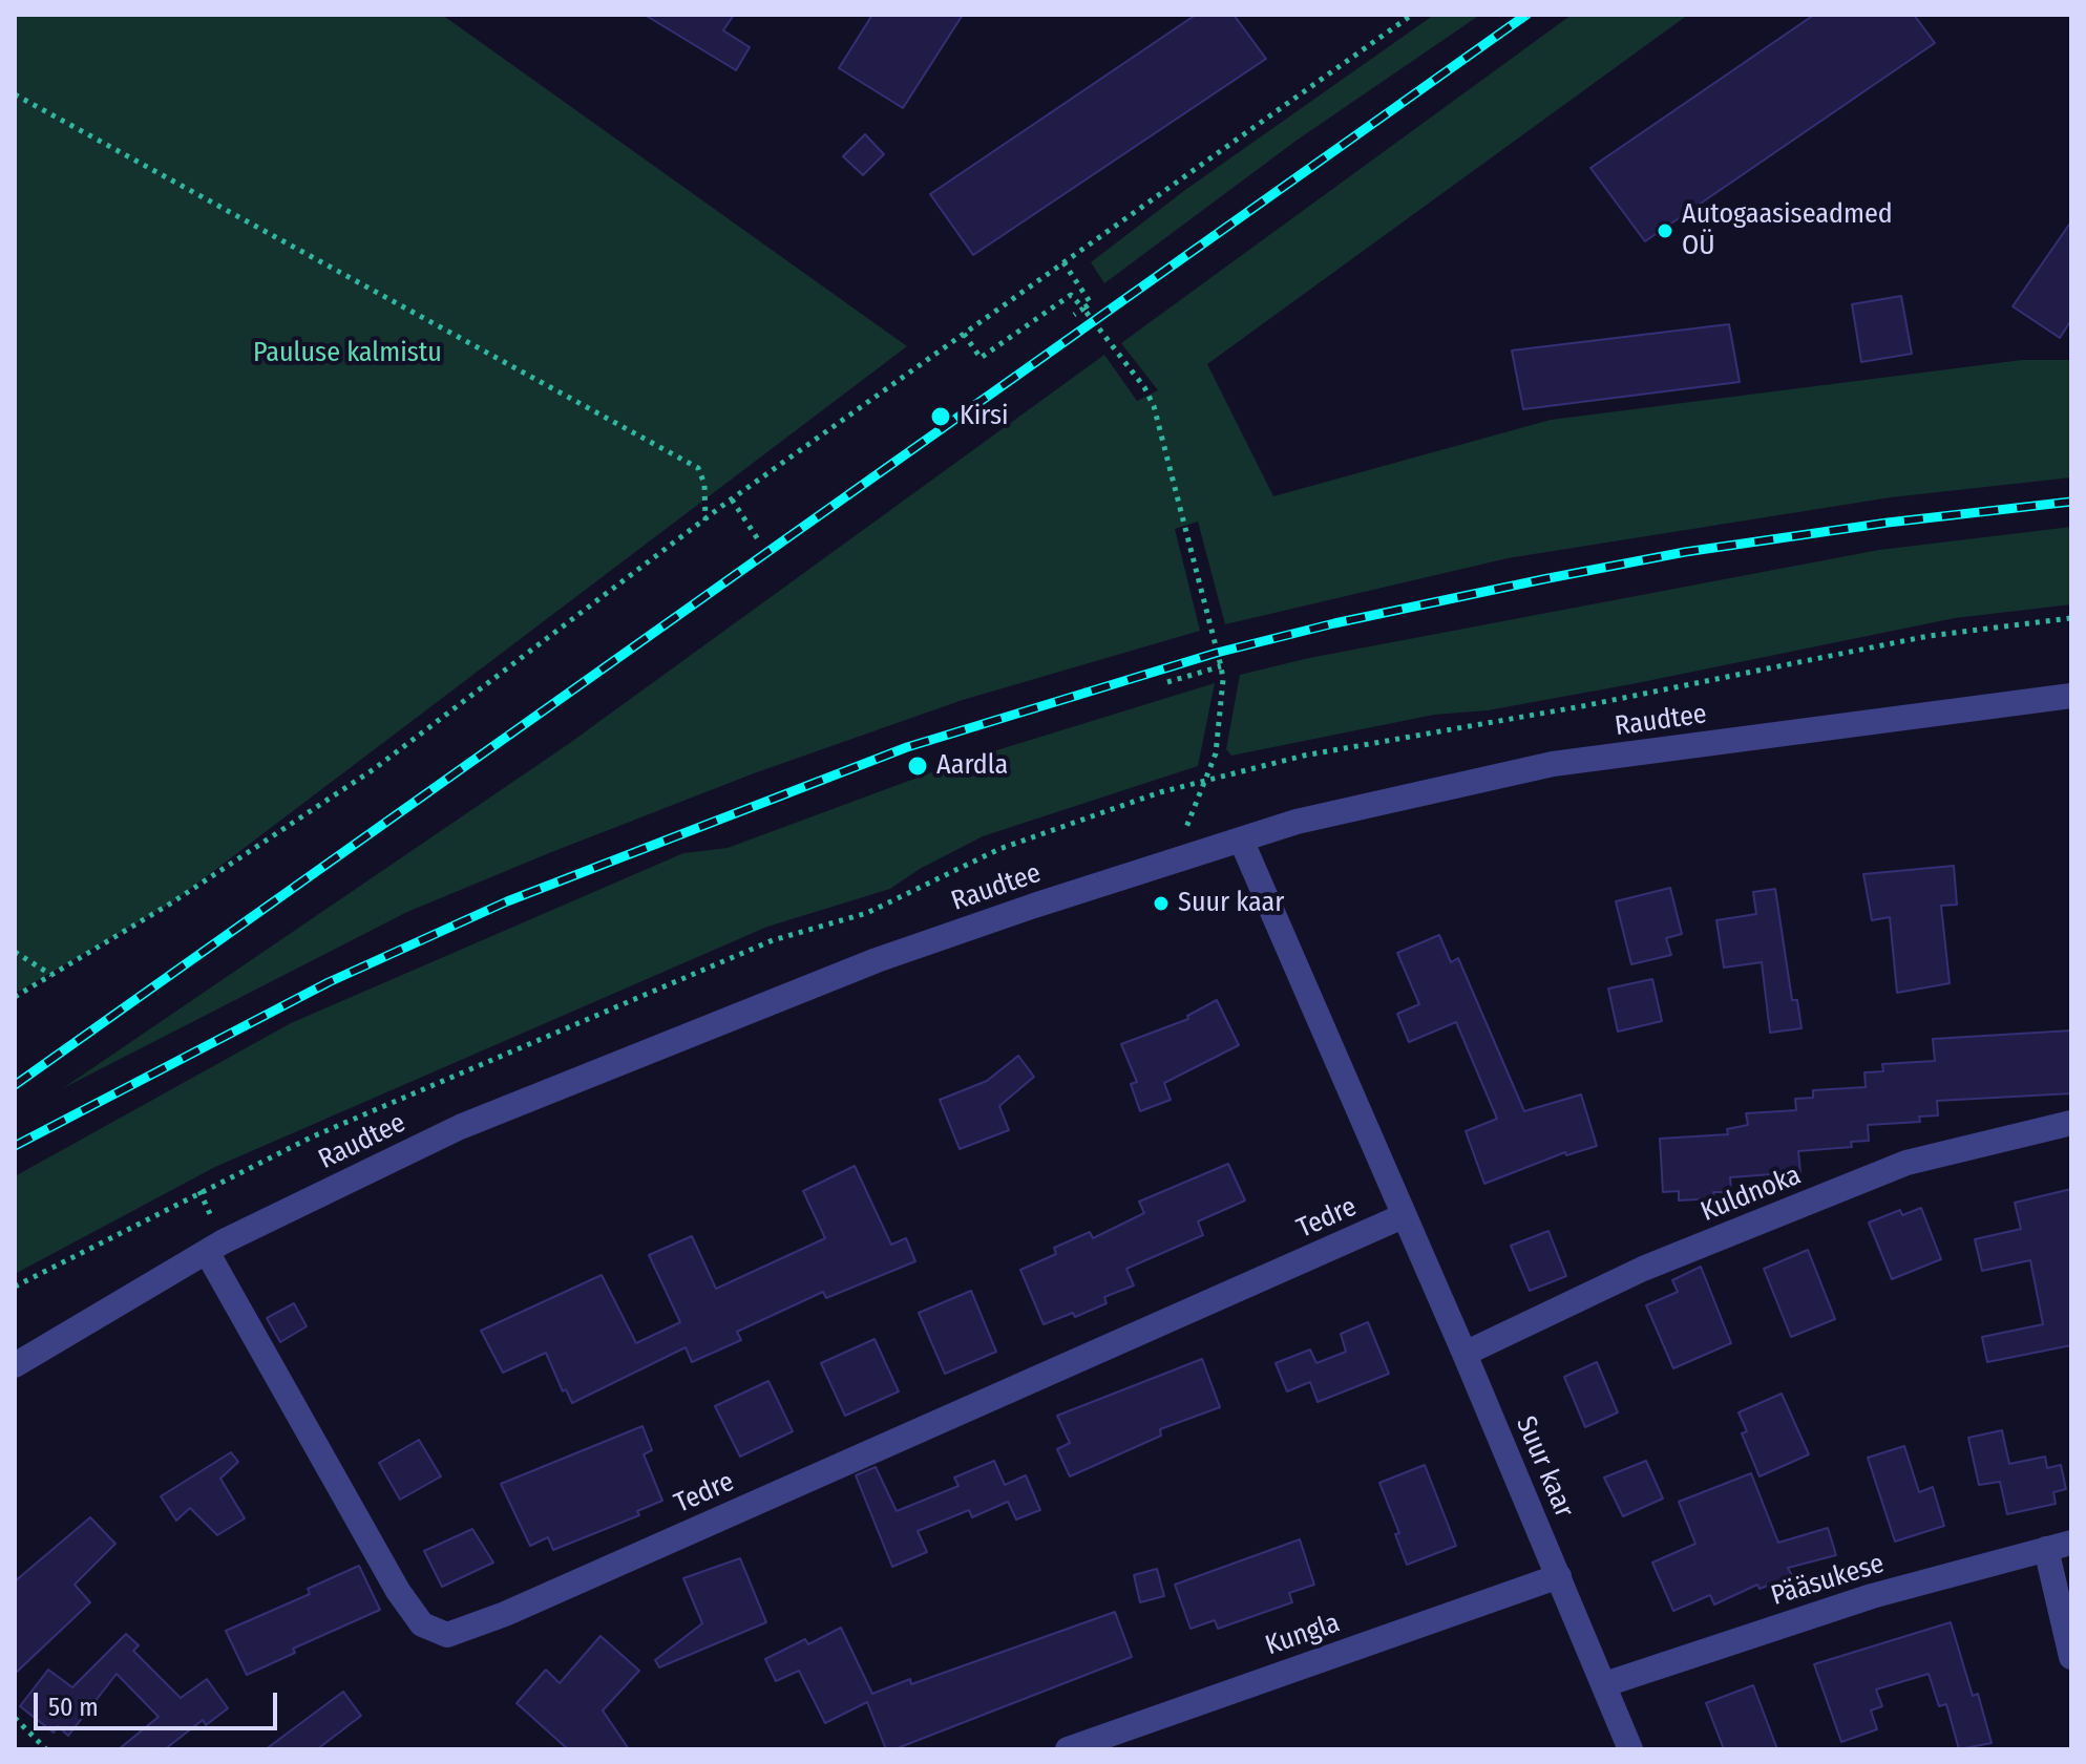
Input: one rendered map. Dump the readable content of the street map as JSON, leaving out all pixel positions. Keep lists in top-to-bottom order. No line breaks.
{"streets":{"street":["Raudtee","Kuldnoka","Tedre","Suur kaar","Pääsukese","Kungla"]},"crossings":[["Raudtee","Tedre"],["Raudtee","Suur kaar"],["Kuldnoka","Suur kaar"],["Tedre","Suur kaar"],["Suur kaar","Pääsukese"],["Suur kaar","Kungla"]],"parks":["Pauluse kalmistu"],"places":["Autogaasiseadmed OÜ","Kirsi","Aardla","Suur kaar"],"scale_bar":"50 m"}
